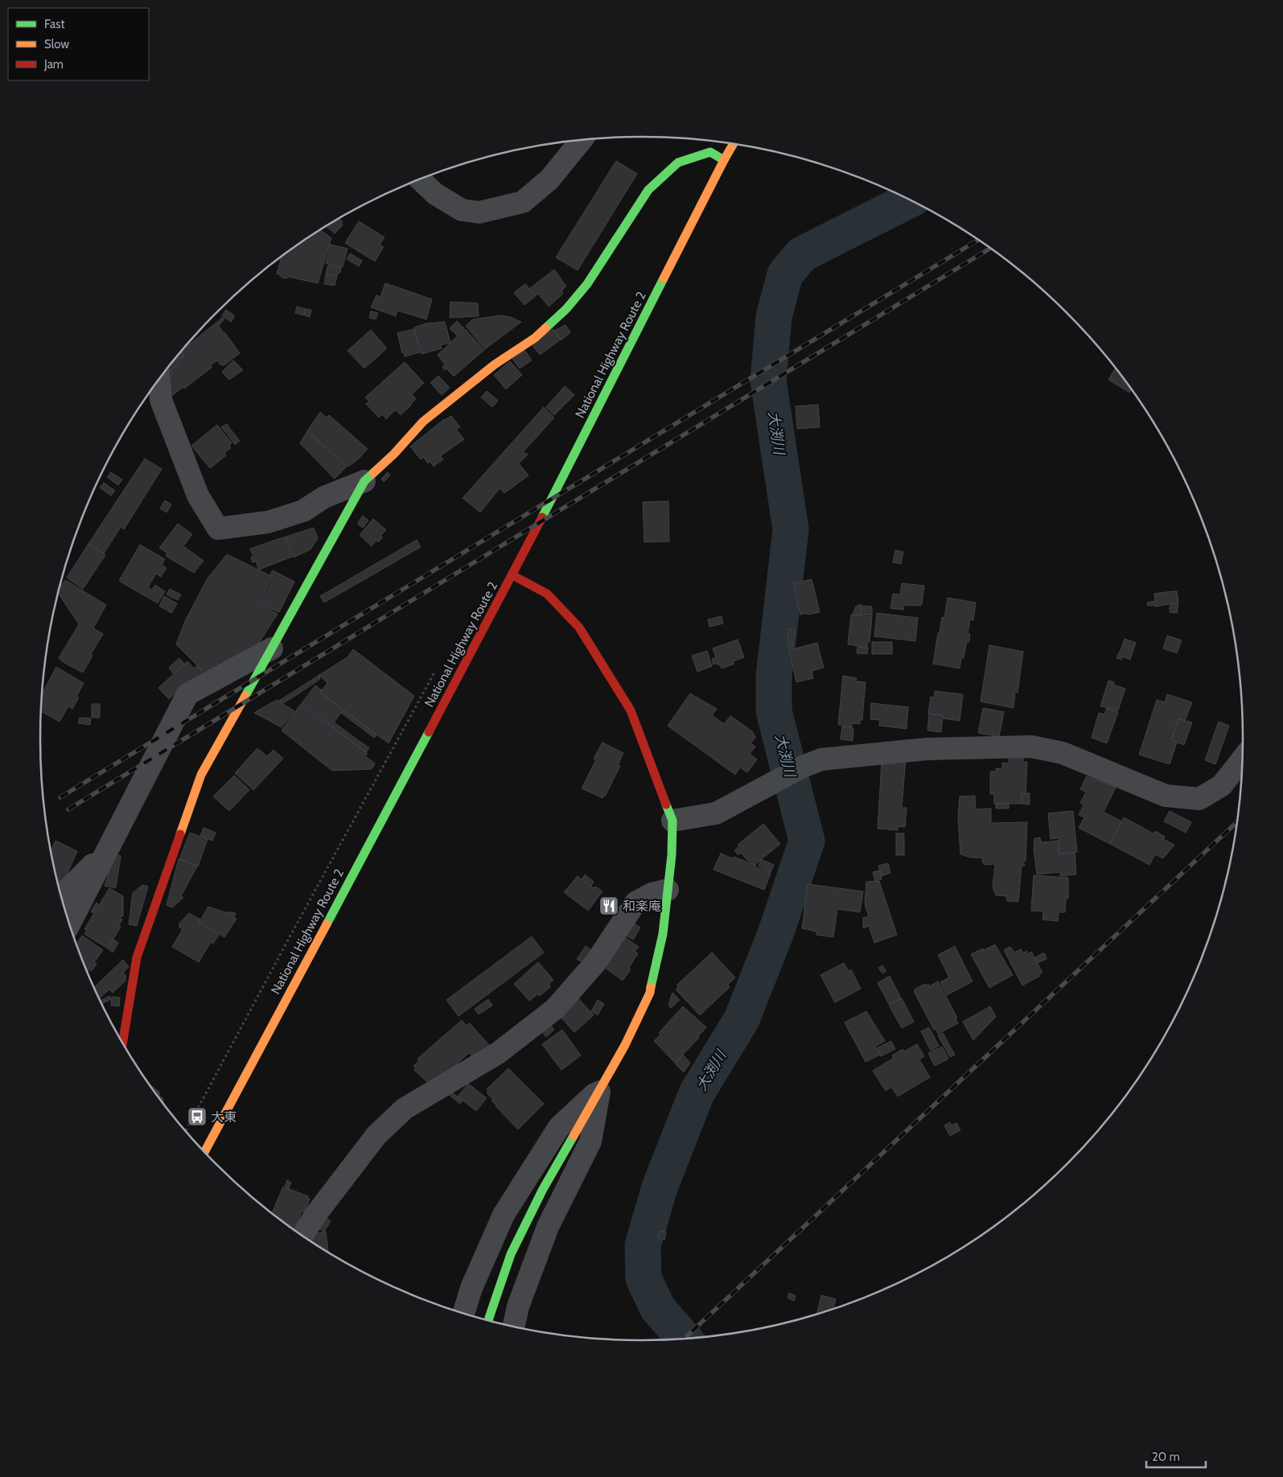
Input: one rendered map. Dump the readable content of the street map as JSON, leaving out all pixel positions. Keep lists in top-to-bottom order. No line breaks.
{"streets":{"main road":["National Highway Route 2"]},"water":["大渕川"],"places":{"restaurant":["和楽庵"],"bus stop":["大東"]},"legend":["Fast","Slow","Jam"],"scale_bar":"20 m"}
